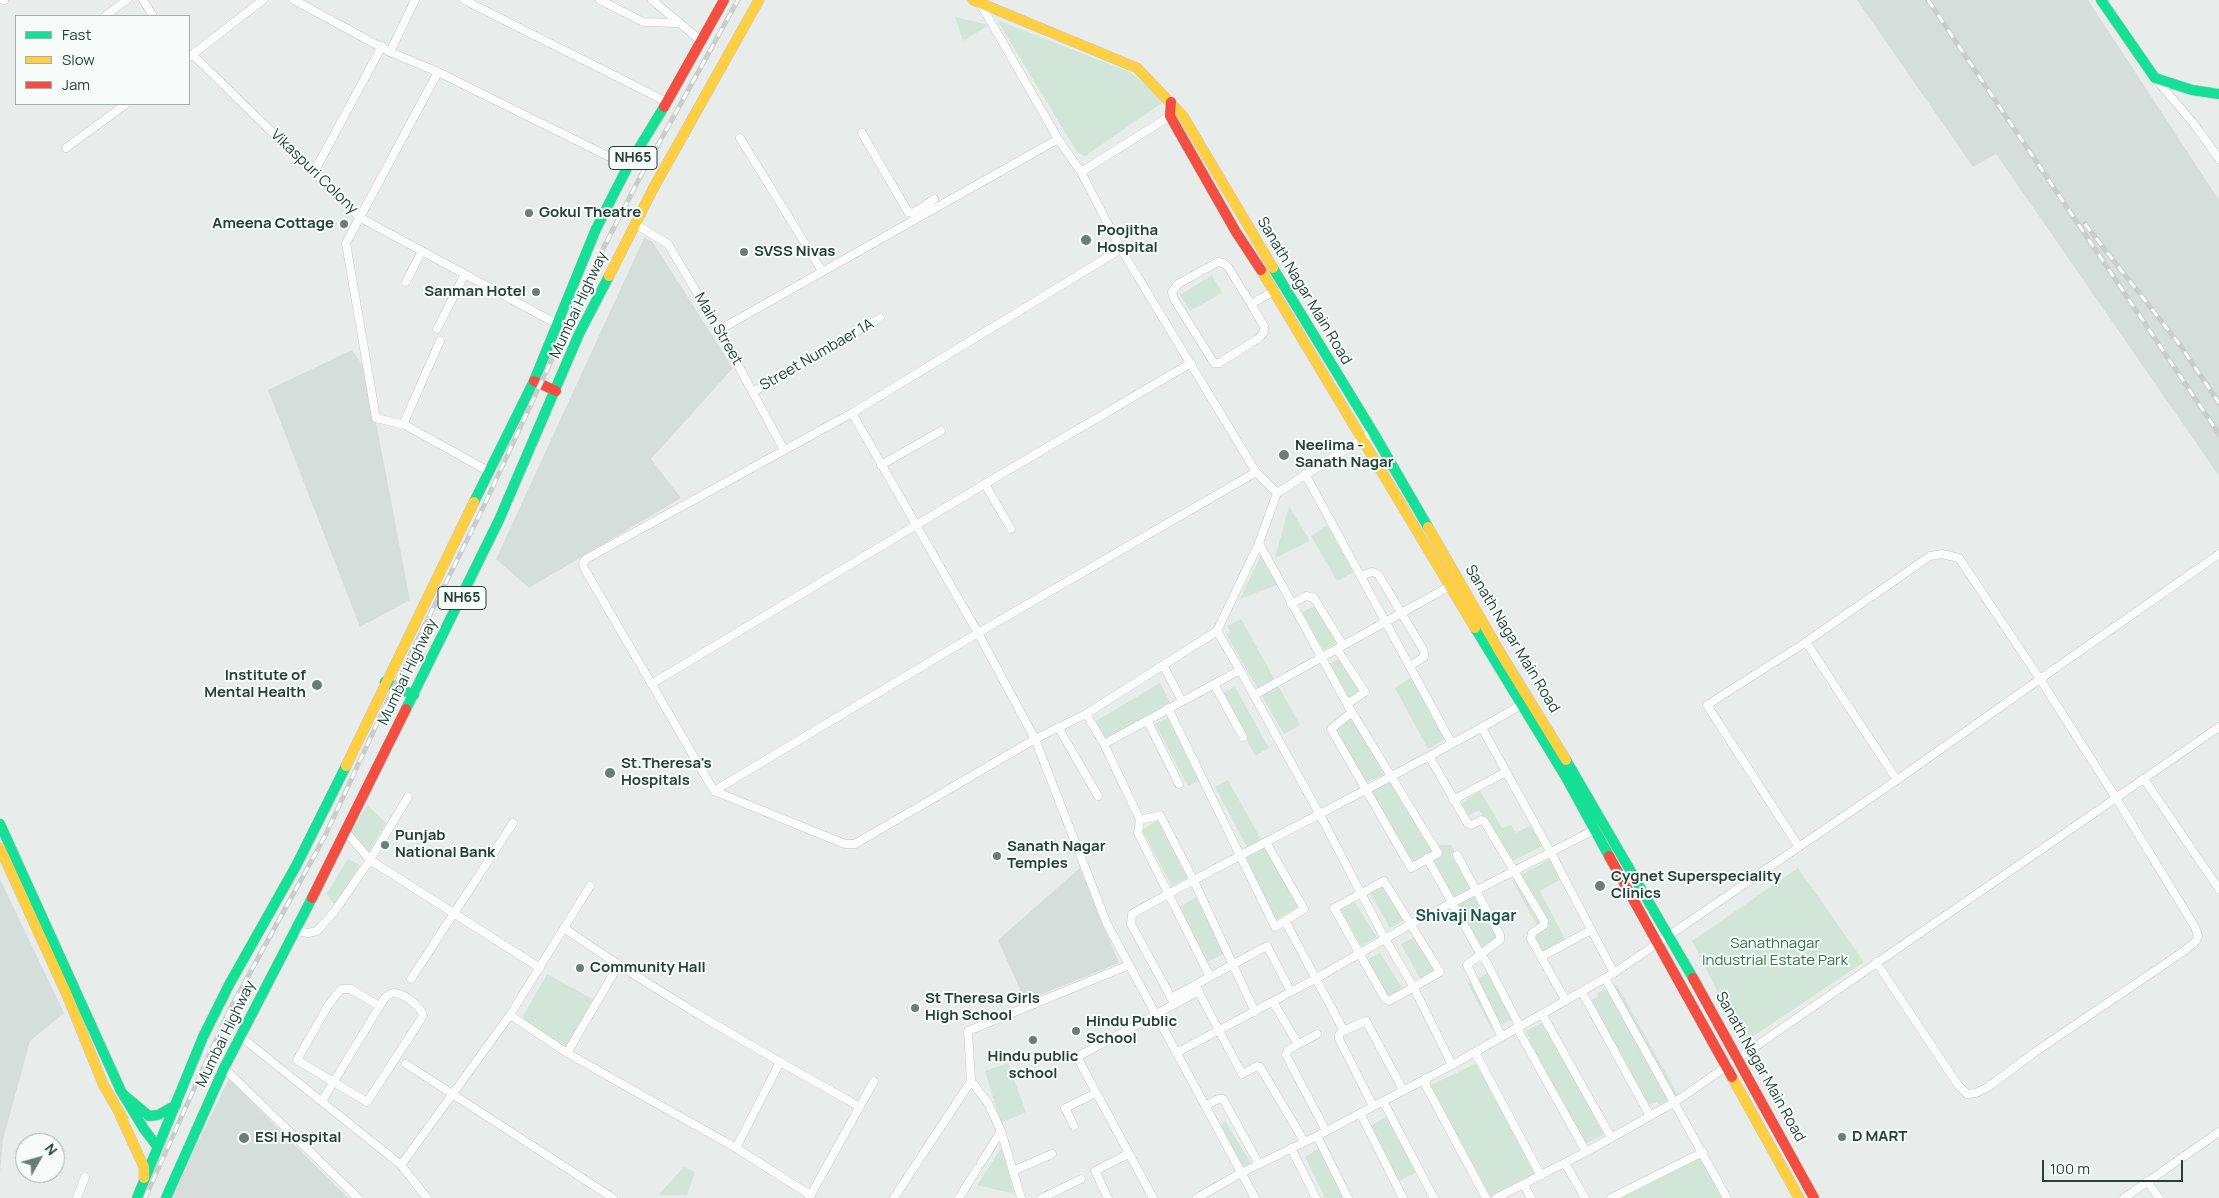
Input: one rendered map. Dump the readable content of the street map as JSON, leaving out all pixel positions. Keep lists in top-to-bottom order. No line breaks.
{"streets":{"main road":["NH65","Sanath Nagar Main Road","Mumbai Highway"],"street":["Vikaspuri Colony","Main Street","Street Numbaer 1A"]},"crossings":[["Vikaspuri Colony","Mumbai Highway"],["Mumbai Highway","Main Street"],["Main Street","Street Numbaer 1A"]],"districts":["Shivaji Nagar"],"parks":["Sanathnagar Industrial Estate Park"],"places":["Gokul Theatre","Ameena Cottage","Poojitha Hospital","SVSS Nivas","Sanman Hotel","Neelima - Sanath Nagar","Institute of Mental Health","St.Theresa's Hospitals","Punjab National Bank","Sanath Nagar Temples","Cygnet Superspeciality Clinics","Community Hall","St Theresa Girls High School","Hindu Public School","Hindu public school","D MART","ESI Hospital"],"legend":["Fast","Slow","Jam"],"scale_bar":"100 m","north":"top right"}
